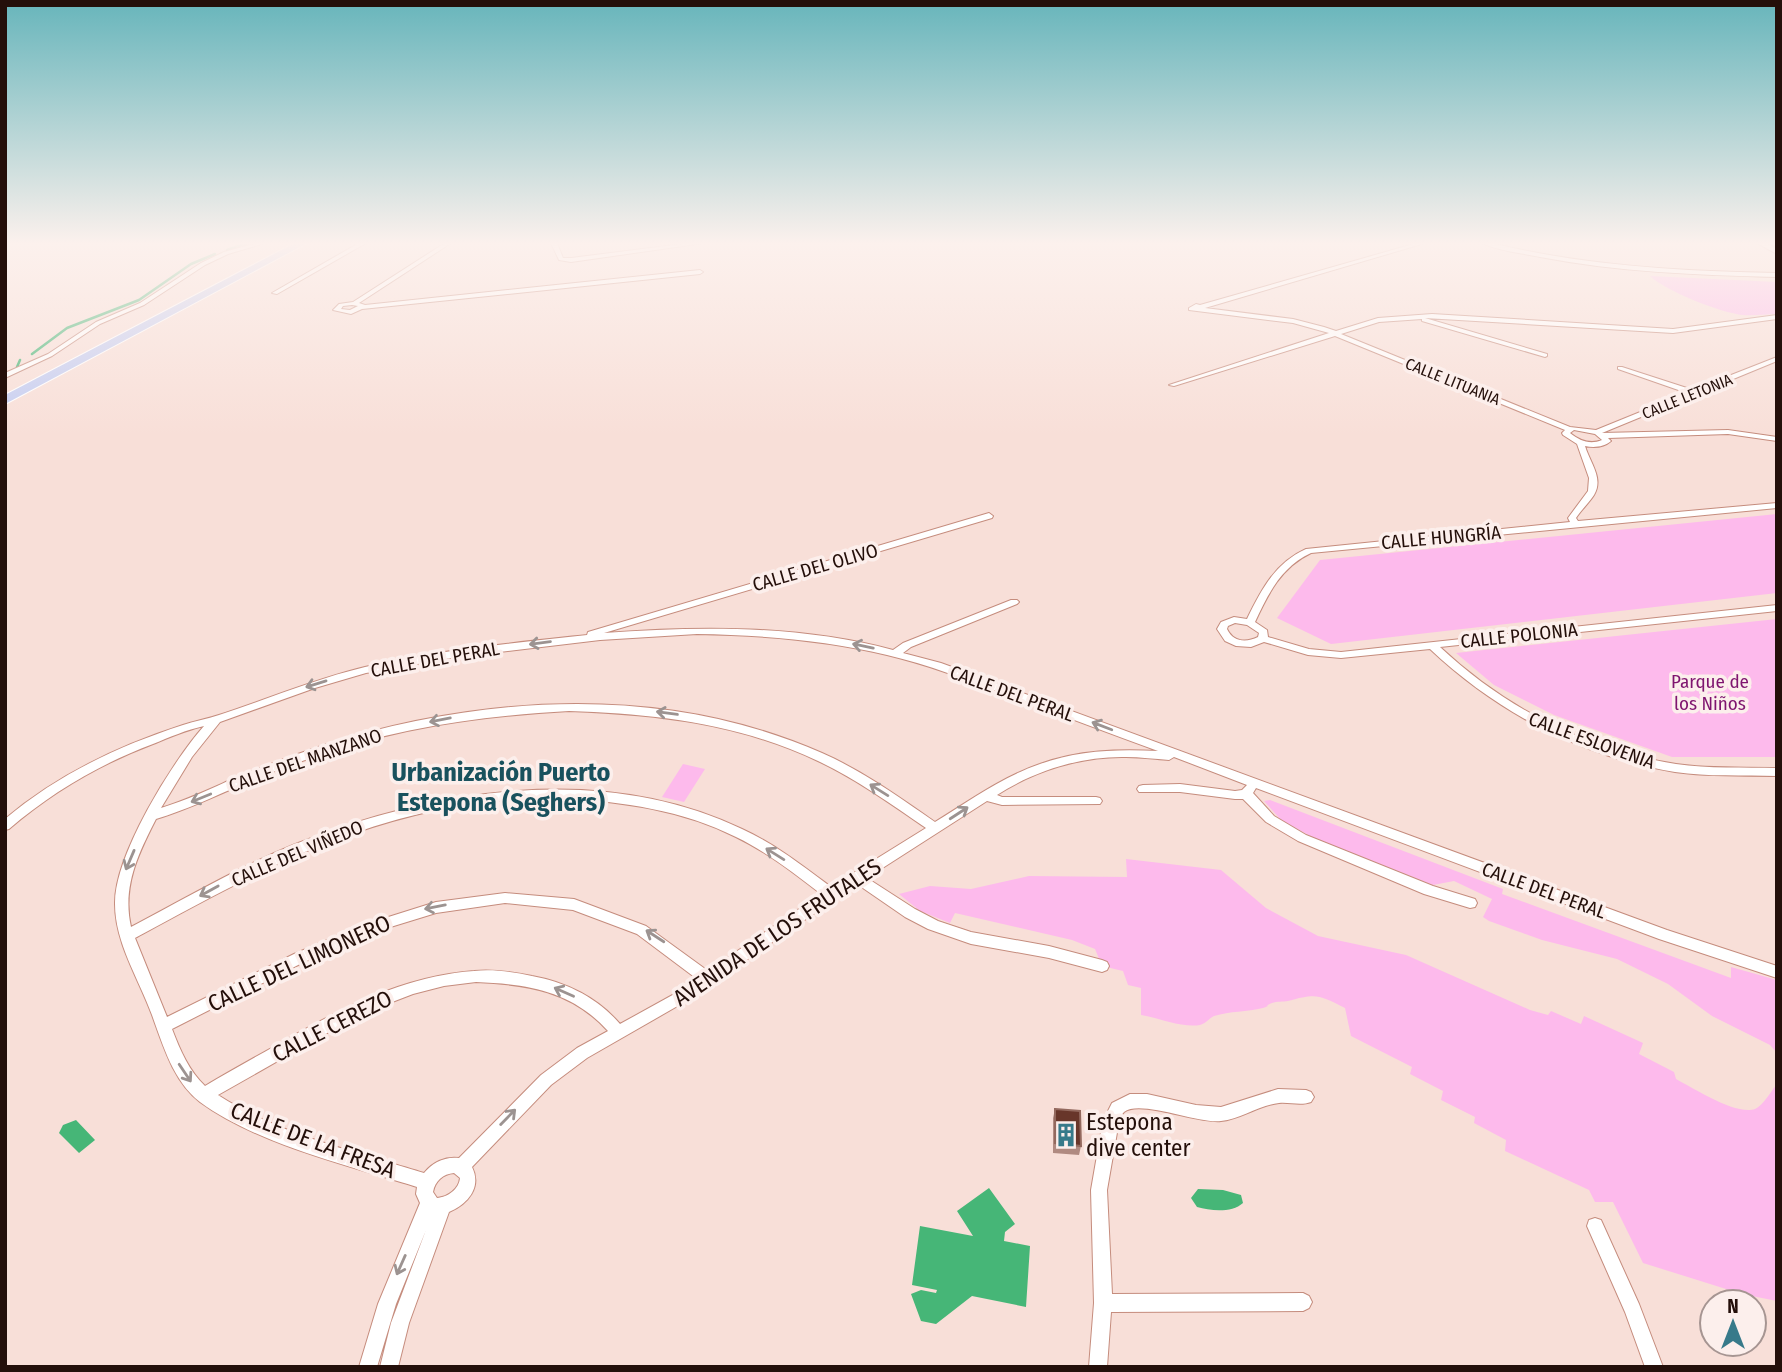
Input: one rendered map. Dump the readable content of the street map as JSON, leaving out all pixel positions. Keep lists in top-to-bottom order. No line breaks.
{"streets":{"street":["CALLE LITUANIA","CALLE LETONIA","CALLE HUNGRÍA","CALLE DEL OLIVO","CALLE POLONIA","CALLE DEL PERAL","CALLE ESLOVENIA","CALLE DEL MANZANO","CALLE DEL VIÑEDO","AVENIDA DE LOS FRUTALES","CALLE DEL LIMONERO","CALLE CEREZO","CALLE DE LA FRESA"]},"crossings":[["CALLE HUNGRÍA","CALLE POLONIA"],["CALLE DEL OLIVO","CALLE DEL PERAL"],["CALLE POLONIA","CALLE ESLOVENIA"],["CALLE DEL PERAL","AVENIDA DE LOS FRUTALES"],["CALLE DEL PERAL","CALLE DE LA FRESA"],["CALLE DEL MANZANO","AVENIDA DE LOS FRUTALES"],["CALLE DEL MANZANO","CALLE DE LA FRESA"],["CALLE DEL VIÑEDO","AVENIDA DE LOS FRUTALES"],["CALLE DEL VIÑEDO","CALLE DE LA FRESA"],["AVENIDA DE LOS FRUTALES","CALLE DEL LIMONERO"],["AVENIDA DE LOS FRUTALES","CALLE CEREZO"],["AVENIDA DE LOS FRUTALES","CALLE DE LA FRESA"],["CALLE DEL LIMONERO","CALLE DE LA FRESA"],["CALLE CEREZO","CALLE DE LA FRESA"]],"one_way":["CALLE DEL PERAL","CALLE DEL MANZANO","CALLE DEL VIÑEDO","CALLE DEL LIMONERO","CALLE CEREZO"],"districts":["Urbanización Puerto Estepona (Seghers)"],"parks":["Parque de los Niños"],"places":{"building":["Estepona dive center"]},"north":"top"}
